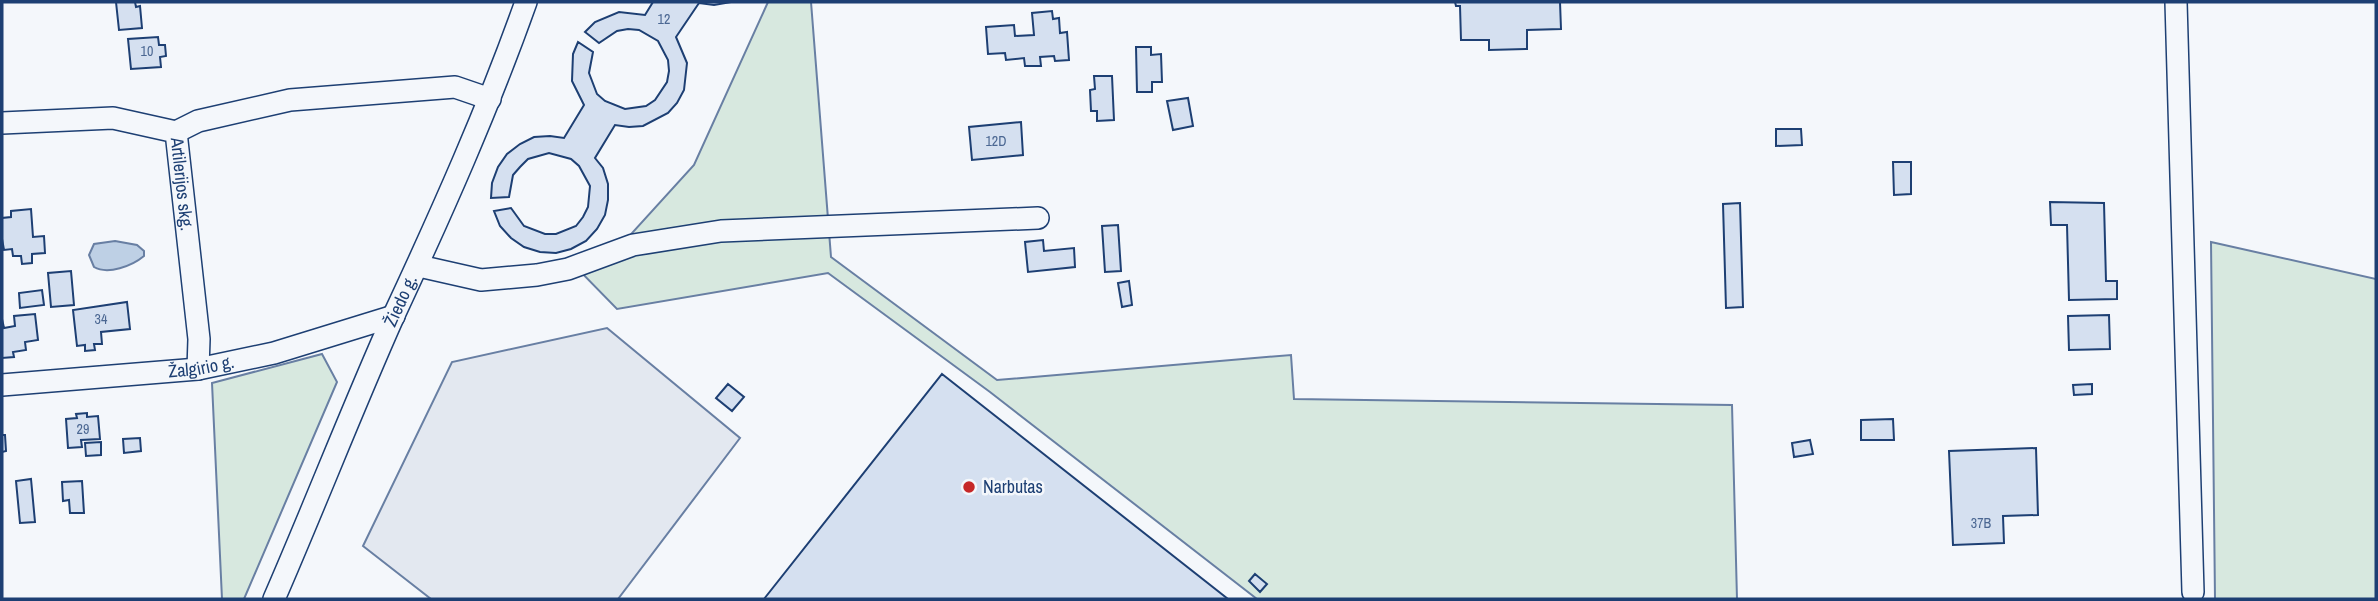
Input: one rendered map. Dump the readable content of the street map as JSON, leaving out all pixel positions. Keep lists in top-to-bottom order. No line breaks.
{"streets":{"street":["Artilerijos skg.","Žiedo g.","Žalgirio g."]},"crossings":[["Artilerijos skg.","Žalgirio g."],["Žiedo g.","Žalgirio g."]],"places":["Narbutas"],"house_numbers":["12","10","12D","34","29","37B"]}
